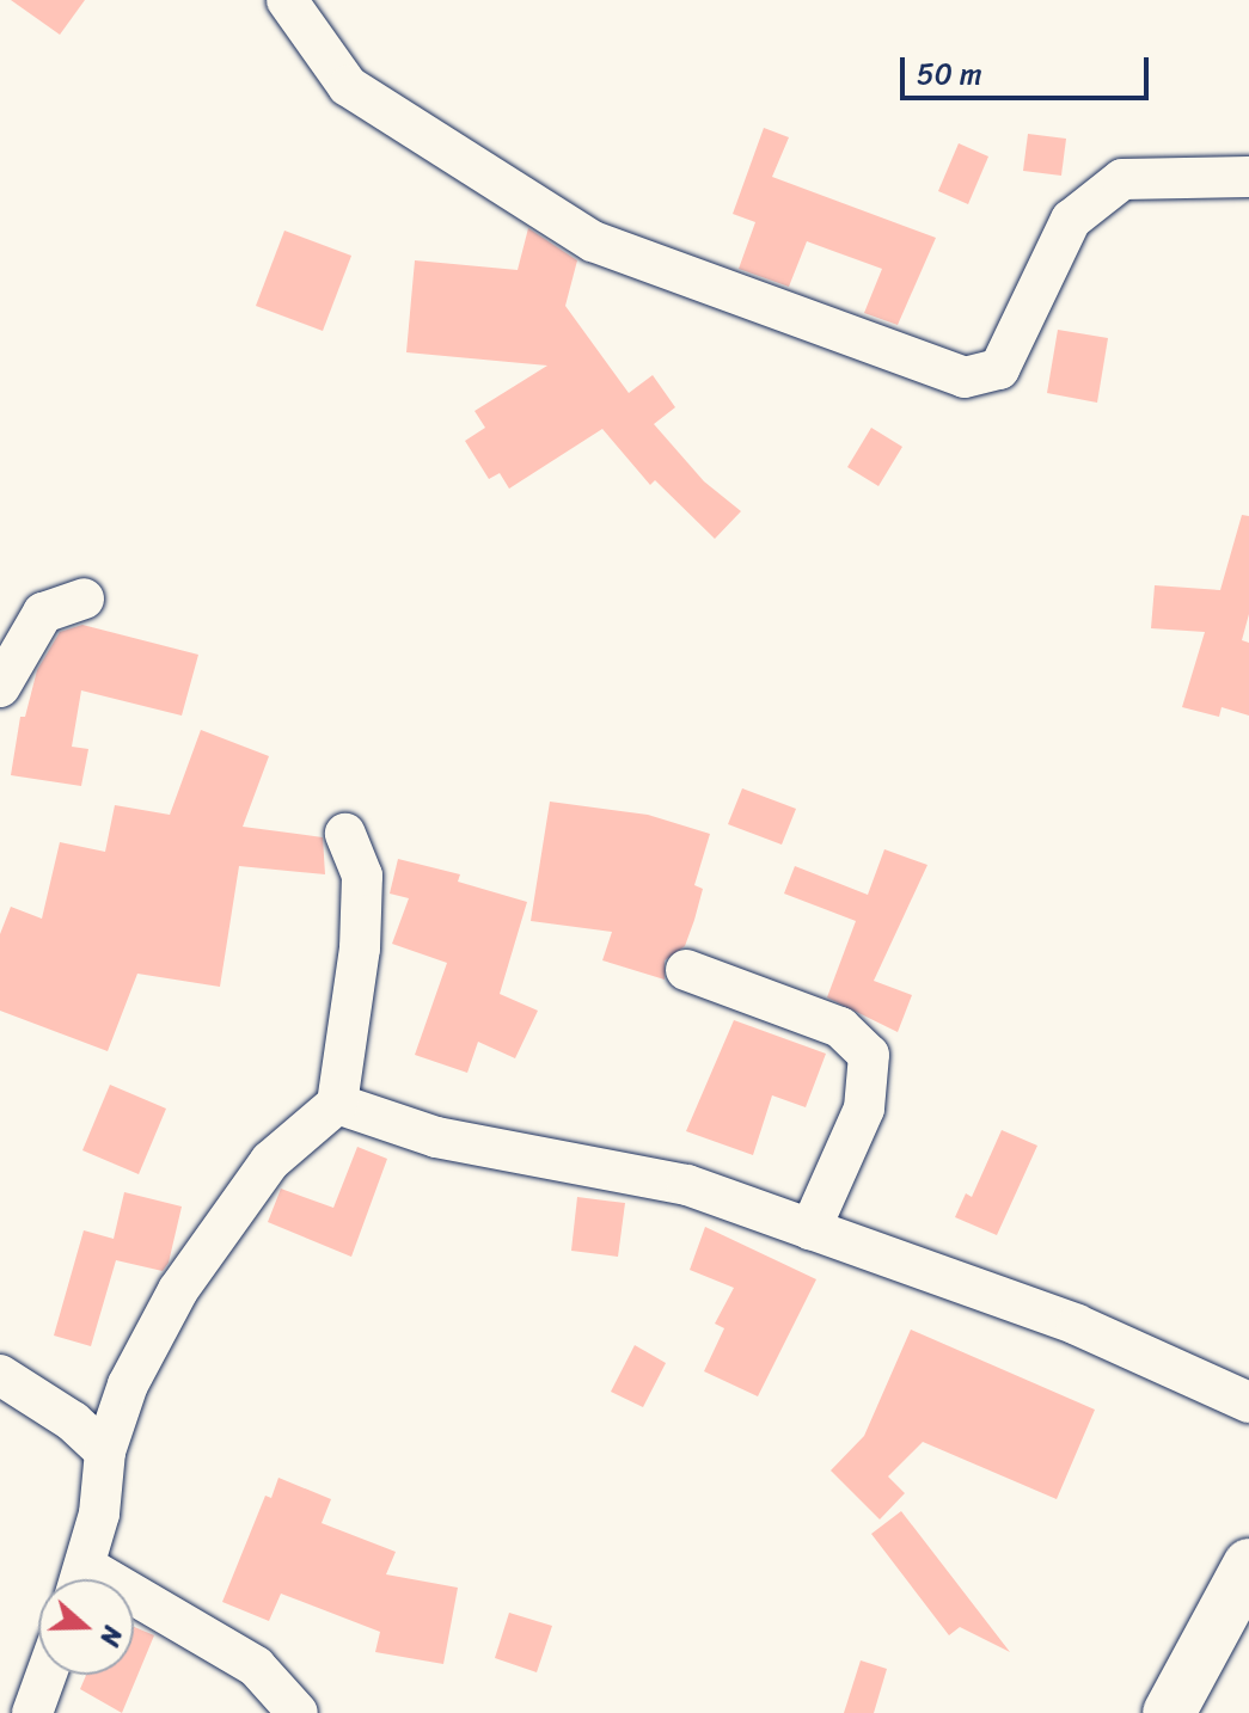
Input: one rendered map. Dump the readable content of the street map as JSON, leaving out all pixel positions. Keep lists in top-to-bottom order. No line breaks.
{"scale_bar":"50 m","north":"right"}
